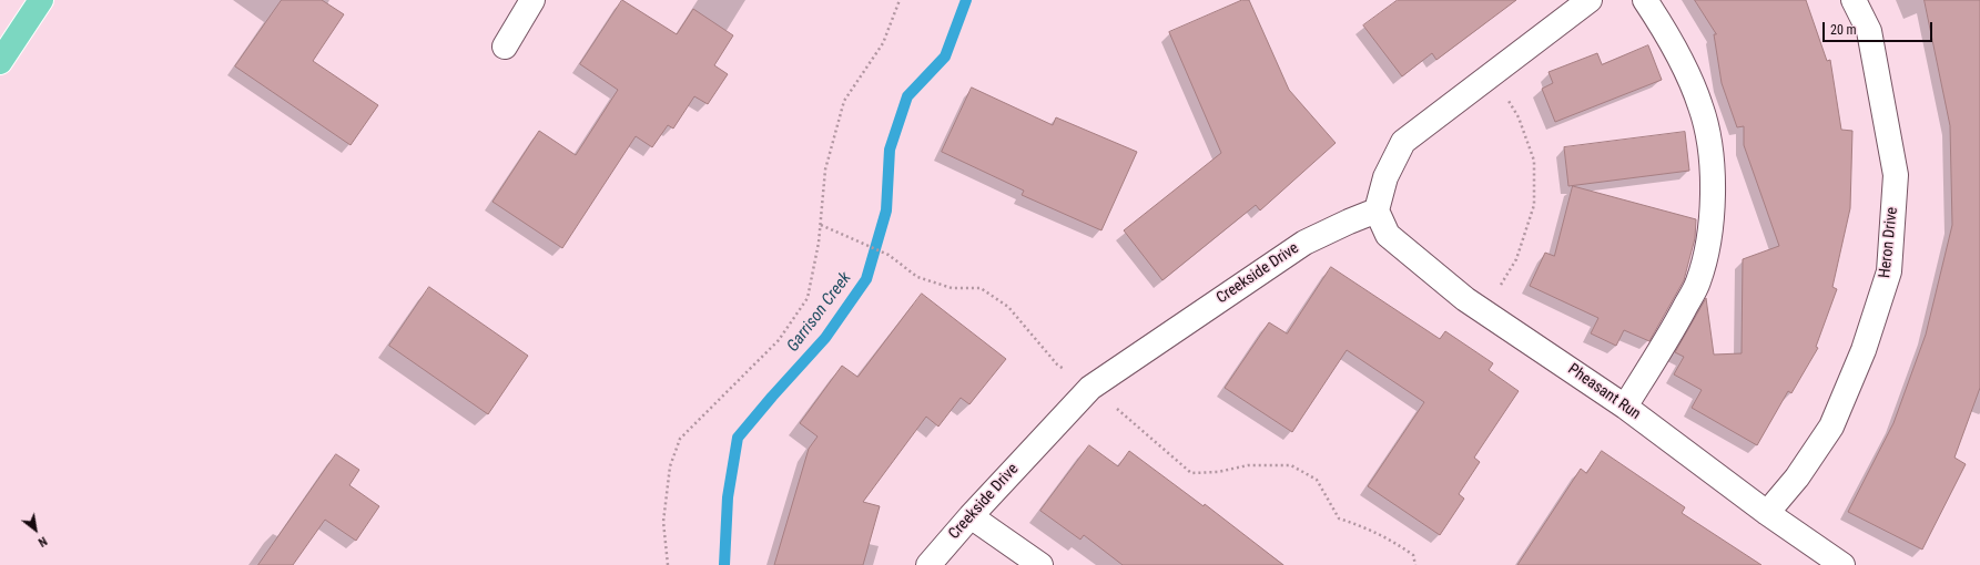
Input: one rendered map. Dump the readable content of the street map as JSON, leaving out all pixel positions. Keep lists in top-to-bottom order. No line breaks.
{"streets":{"street":["Heron Drive","Creekside Drive","Pheasant Run"]},"crossings":[["Heron Drive","Pheasant Run"],["Creekside Drive","Pheasant Run"]],"water":["Garrison Creek"],"scale_bar":"20 m","north":"bottom right"}
